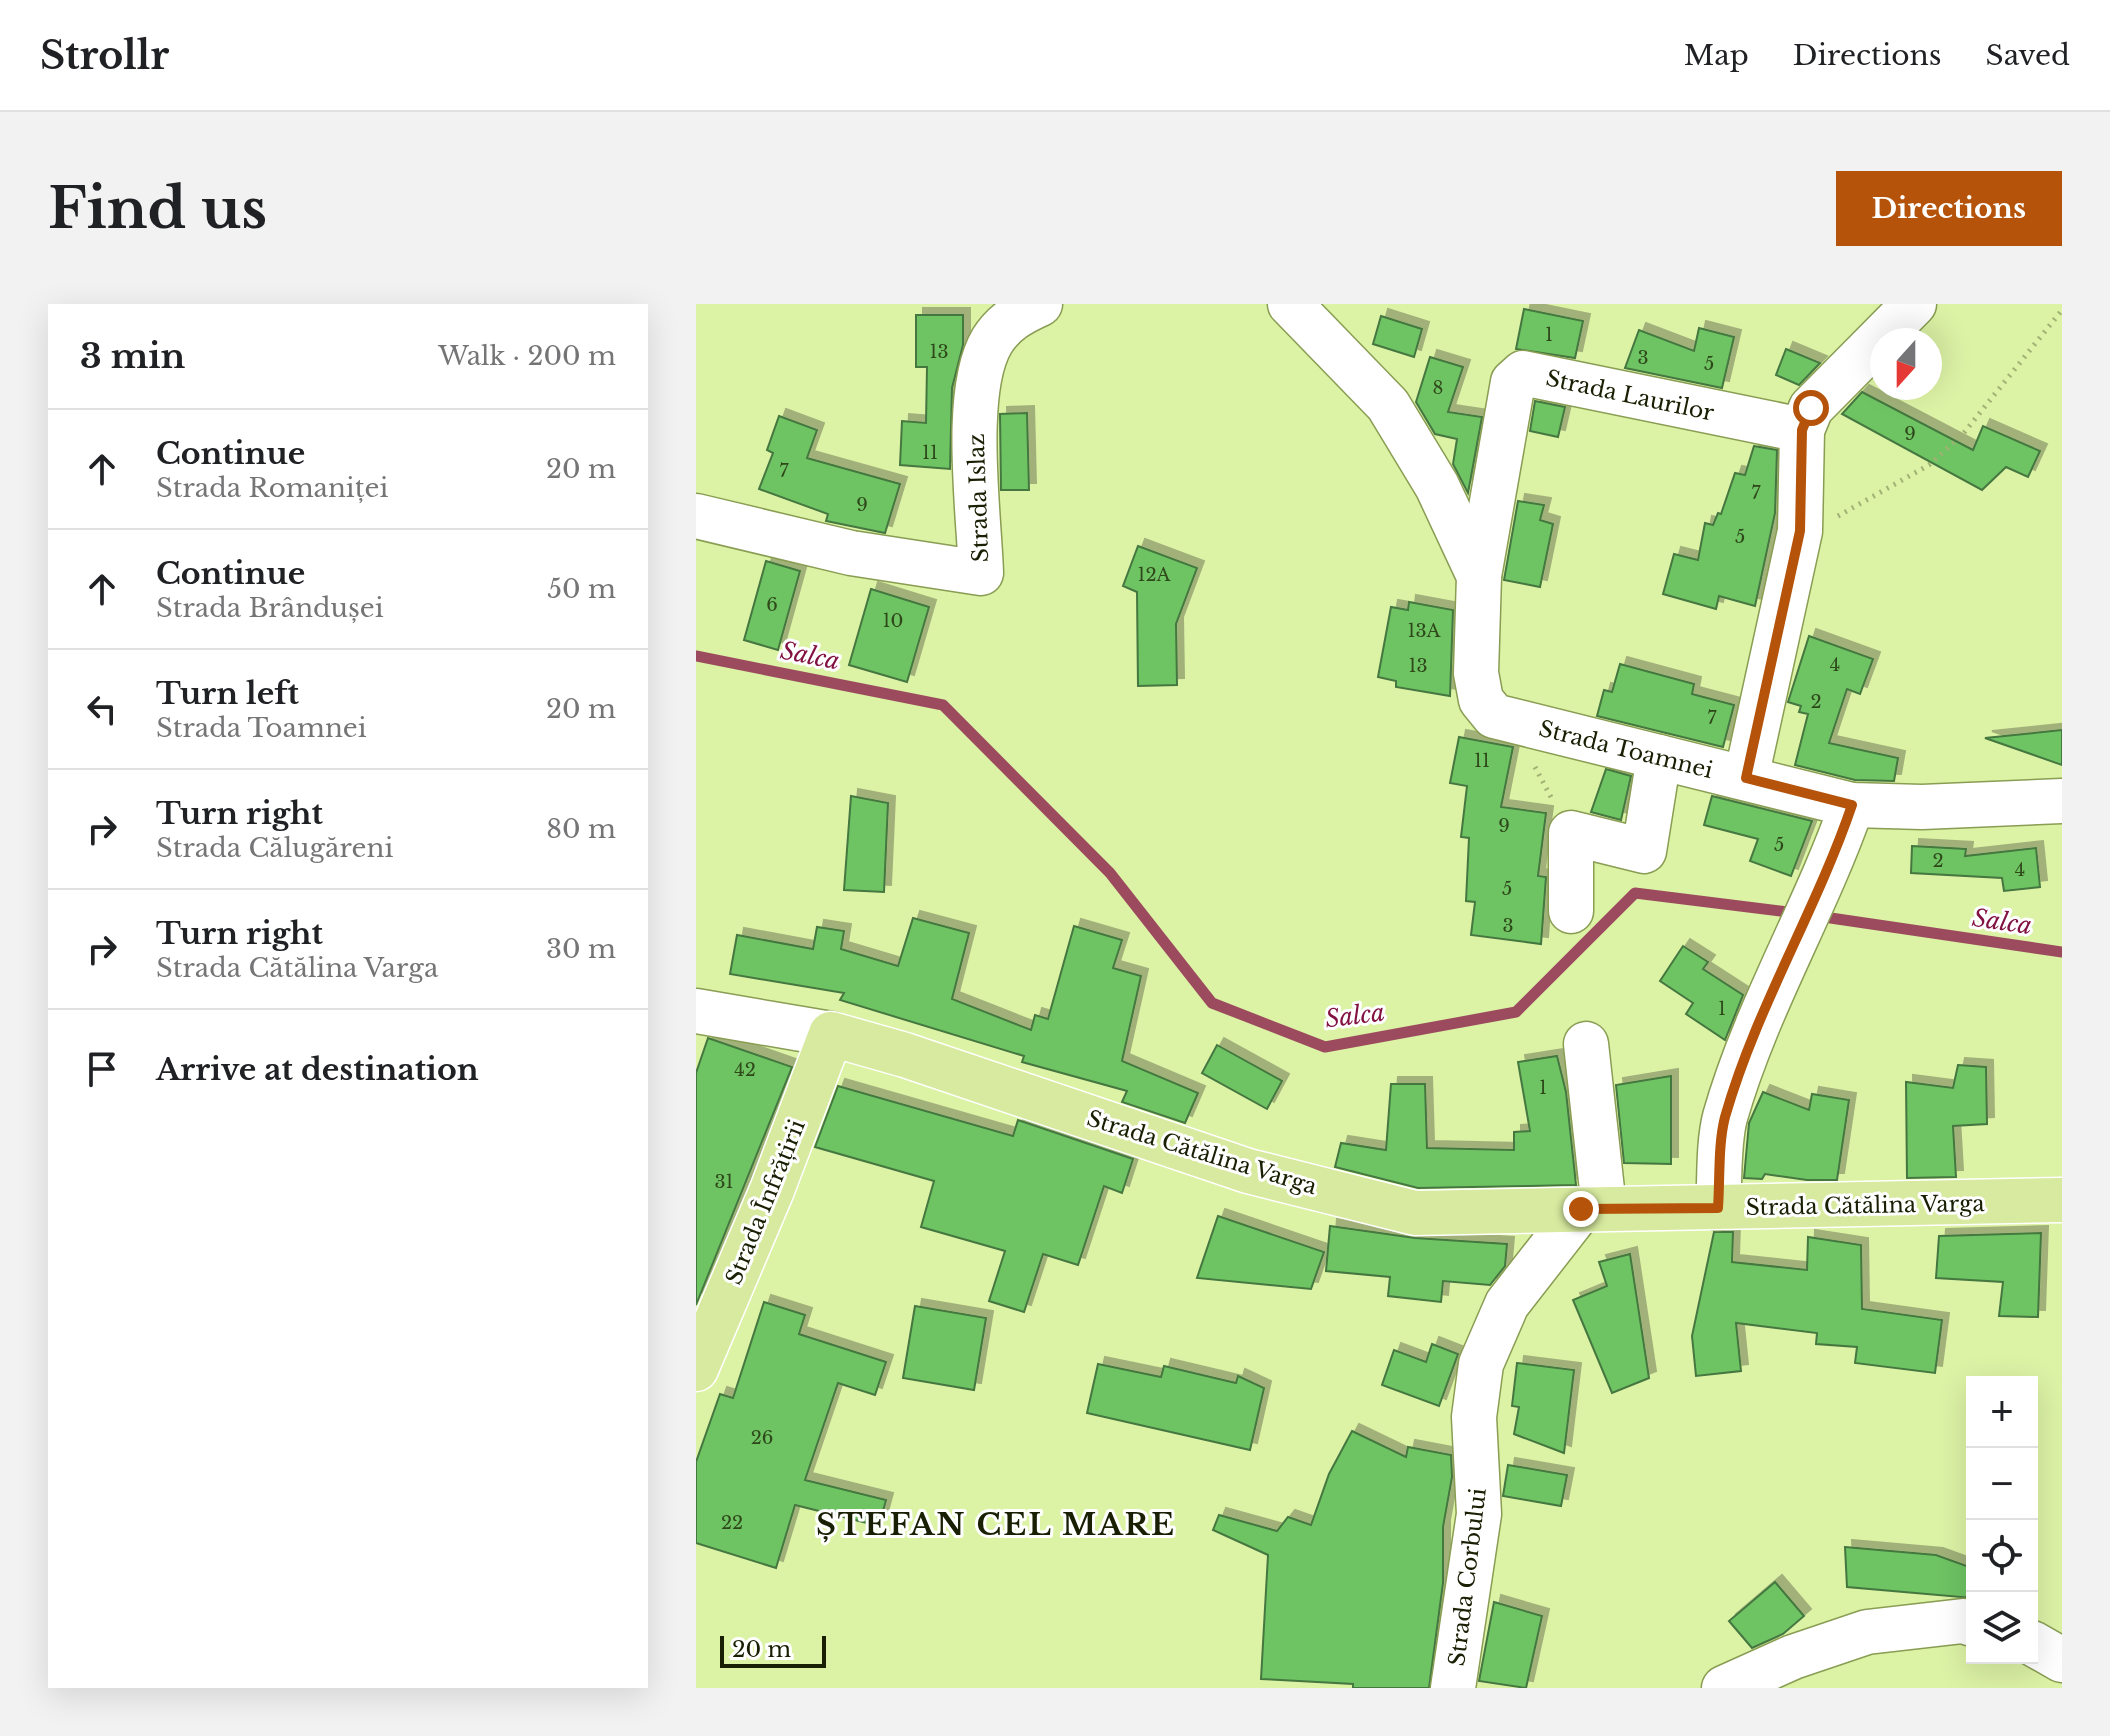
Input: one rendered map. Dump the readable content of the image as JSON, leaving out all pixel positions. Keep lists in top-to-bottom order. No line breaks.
{"streets":{"main road":["Strada Cătălina Varga","Strada Înfrățirii"],"street":["Strada Laurilor","Strada Islaz","Strada Toamnei","Strada Corbului"]},"crossings":[["Strada Cătălina Varga","Strada Înfrățirii"],["Strada Cătălina Varga","Strada Corbului"]],"districts":["ȘTEFAN CEL MARE"],"water":["Salca"],"house_numbers":["1","13","3","5","8","9","11","7","7","9","5","12A","6","10","13A","4","13","2","7","11","9","5","2","4","5","3","1","42","1","31","26","22"],"scale_bar":"20 m","north":"bottom","page":{"header":"Strollr","nav":["Map","Directions","Saved"],"buttons":"Directions","title":"Find us","heading":["3 min","Walk · 200 m"],"list":[["Continue","Strada Romaniței","20 m"],["Continue","Strada Brândușei","50 m"],["Turn left","Strada Toamnei","20 m"],["Turn right","Strada Călugăreni","80 m"],["Turn right","Strada Cătălina Varga","30 m"],"Arrive at destination"],"map_buttons":["+","−"],"scale":"20 m"}}
